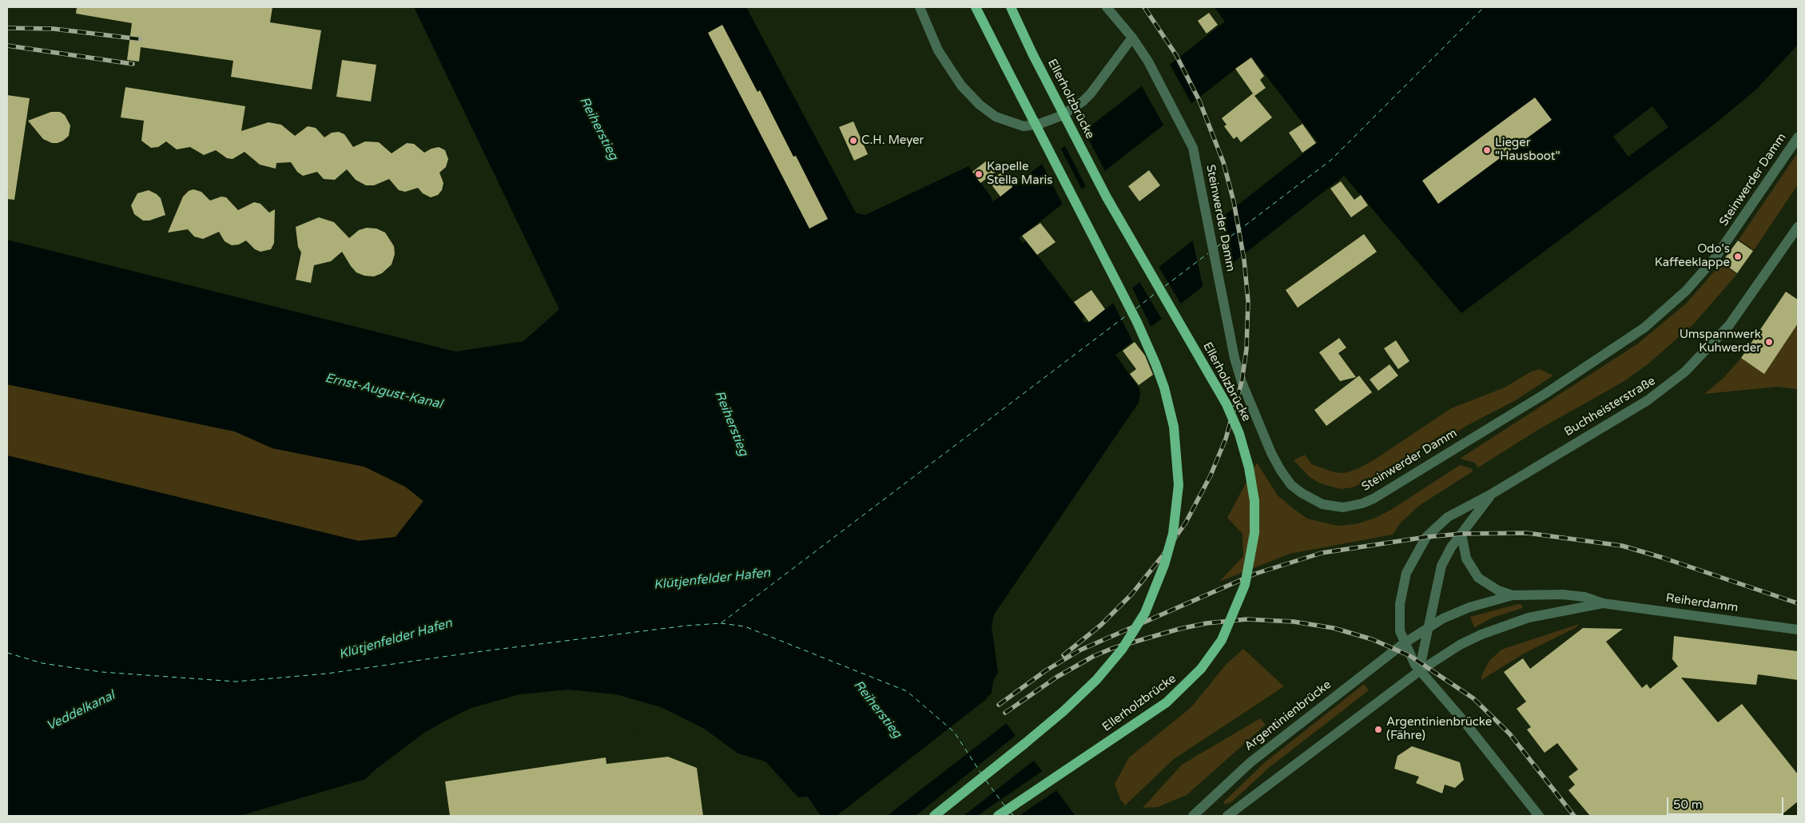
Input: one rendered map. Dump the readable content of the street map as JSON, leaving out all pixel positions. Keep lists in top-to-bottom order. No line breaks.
{"streets":{"main road":["Ellerholzbrücke"],"street":["Steinwerder Damm","Buchheisterstraße","Reiherdamm","Argentinienbrücke"]},"crossings":[["Buchheisterstraße","Reiherdamm"],["Buchheisterstraße","Argentinienbrücke"],["Reiherdamm","Argentinienbrücke"]],"water":["Reiherstieg","Ernst-August-Kanal","Klütjenfelder Hafen","Veddelkanal"],"places":["C.H. Meyer","Lieger \"Hausboot\"","Kapelle Stella Maris","Odo's Kaffeeklappe","Umspannwerk Kuhwerder","Argentinienbrücke (Fähre)"],"scale_bar":"50 m"}
